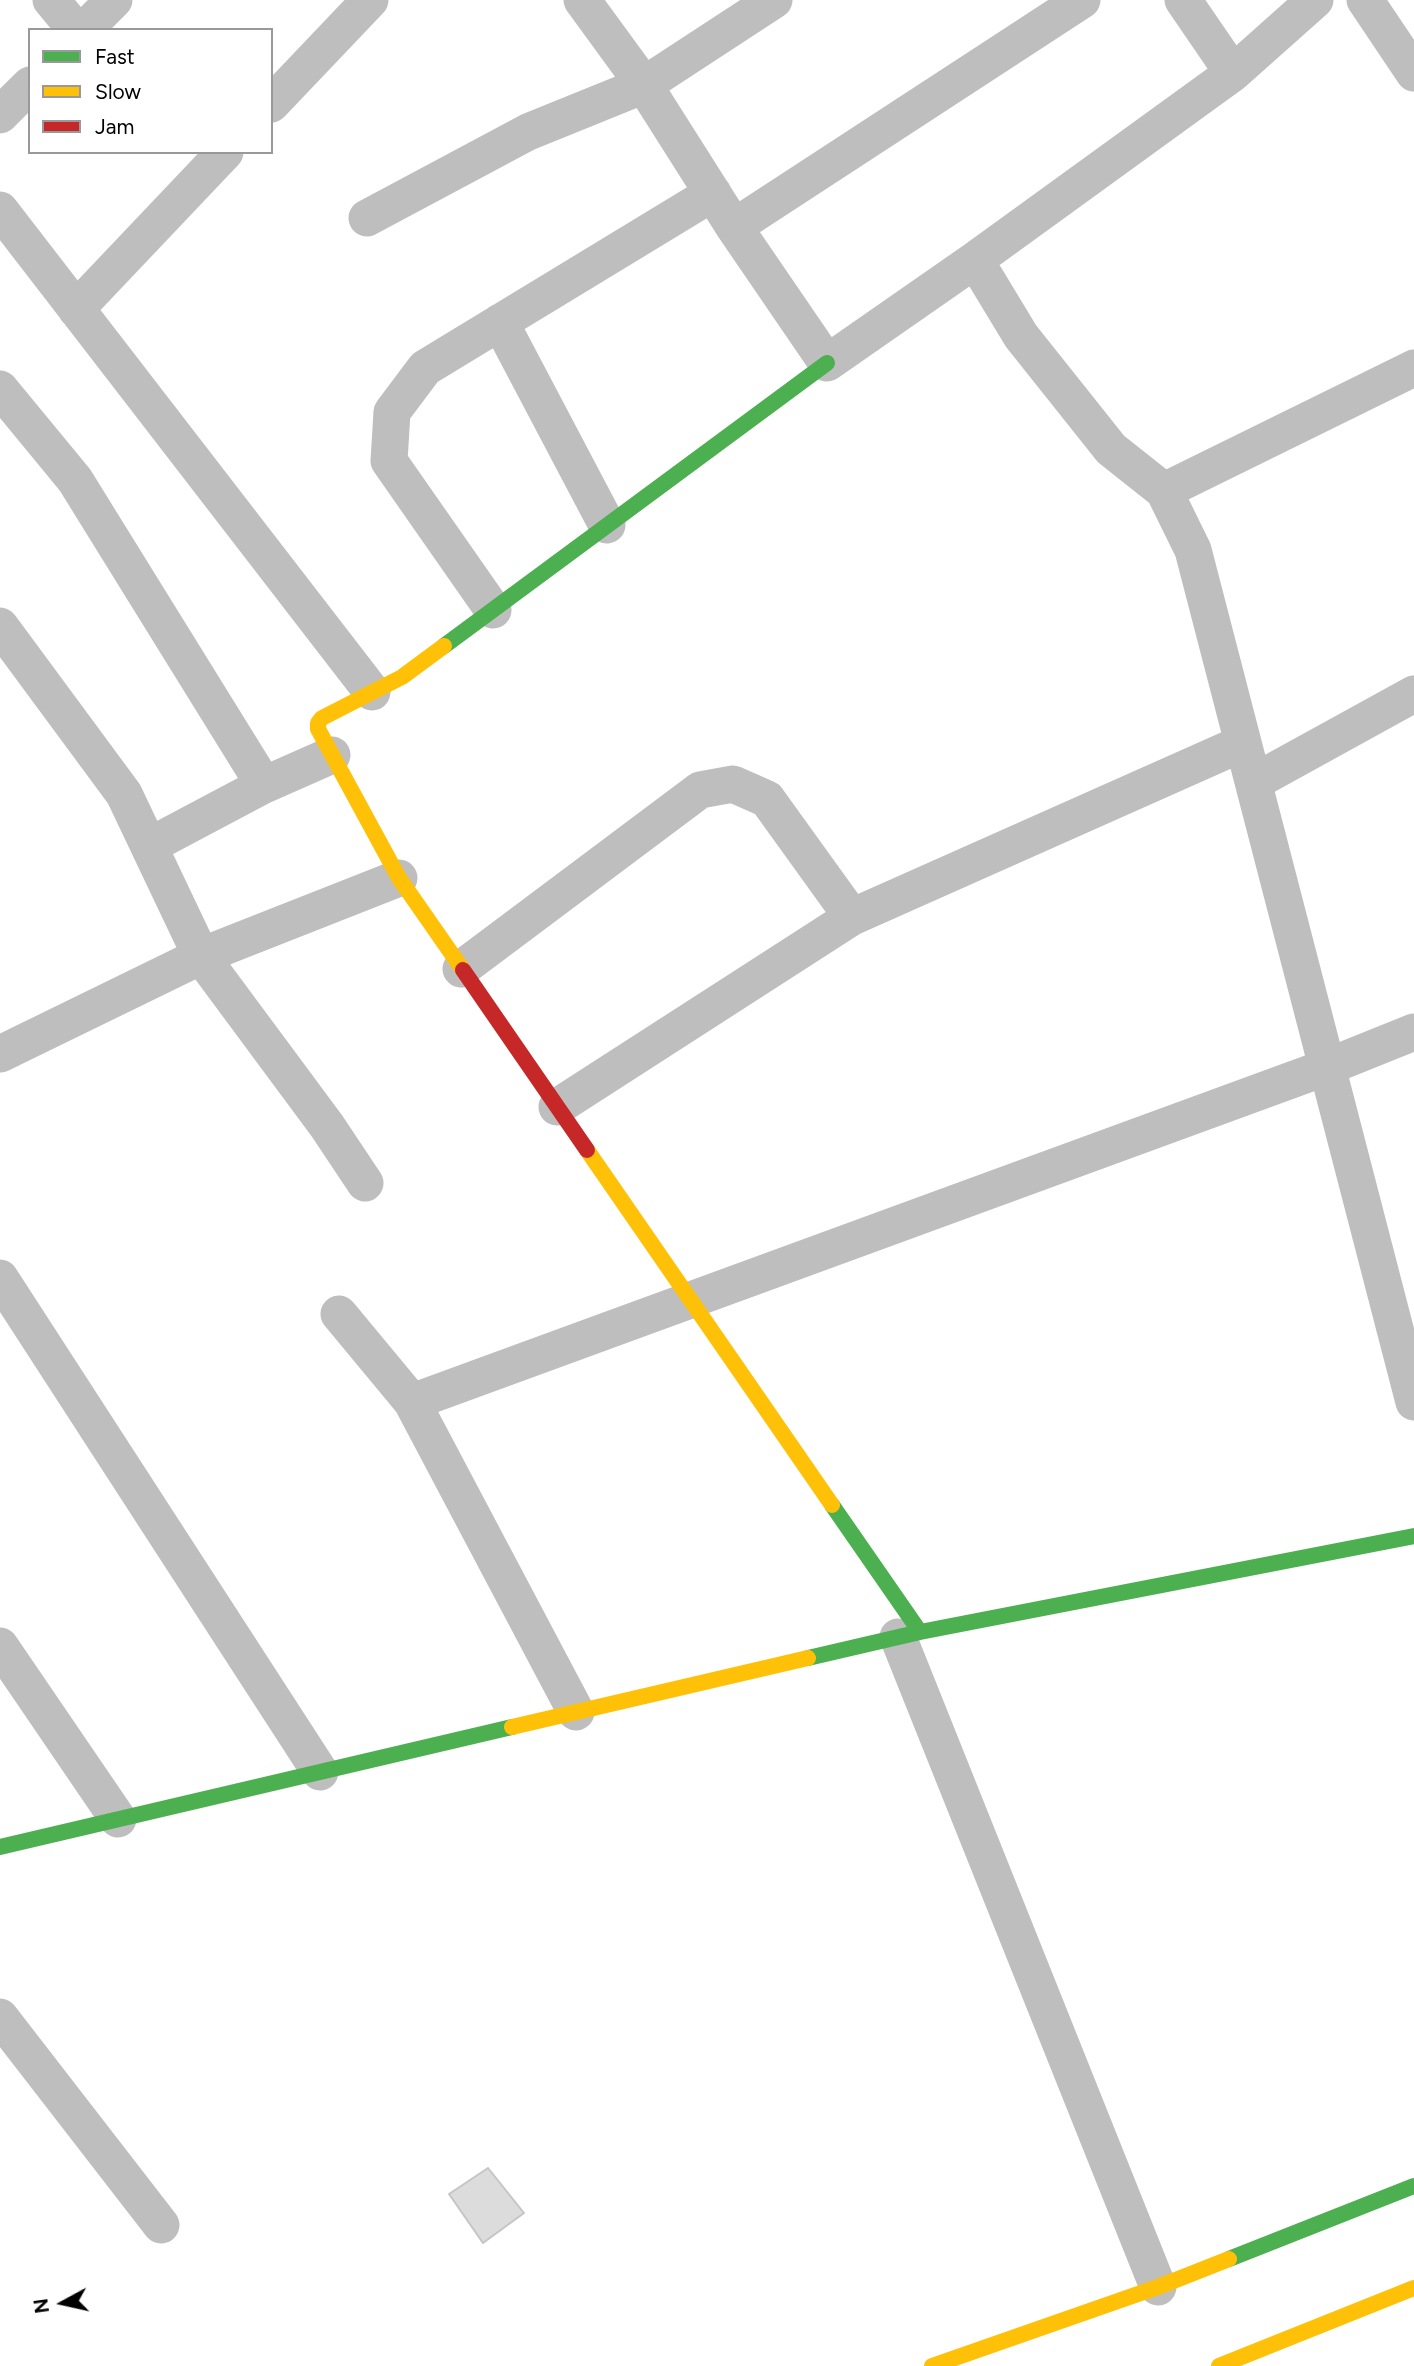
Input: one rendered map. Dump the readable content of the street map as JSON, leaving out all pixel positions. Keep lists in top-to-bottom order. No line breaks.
{"legend":["Fast","Slow","Jam"],"north":"left"}
